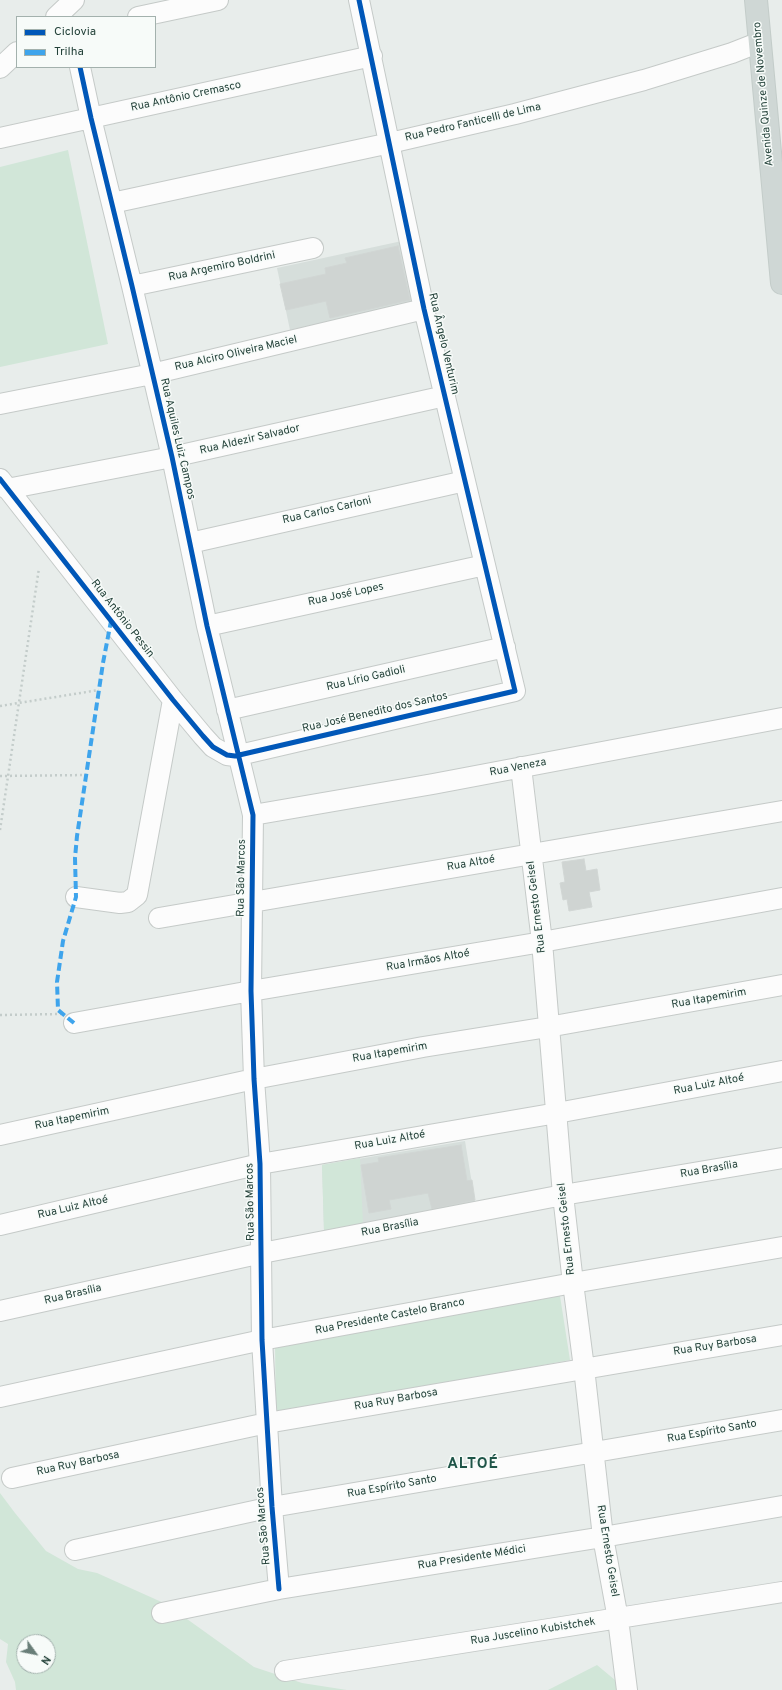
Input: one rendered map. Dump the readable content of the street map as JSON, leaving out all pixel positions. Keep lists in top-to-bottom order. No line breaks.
{"streets":{"main road":["Avenida Quinze de Novembro"],"street":["Rua Antônio Cremasco","Rua Pedro Fanticelli de Lima","Rua Argemiro Boldrini","Rua Ângelo Venturim","Rua Alciro Oliveira Maciel","Rua Aquiles Luiz Campos","Rua Aldezir Salvador","Rua Carlos Carloni","Rua José Lopes","Rua Antônio Pessin","Rua Lírio Gadioli","Rua José Benedito dos Santos","Rua Veneza","Rua Altoé","Rua São Marcos","Rua Ernesto Geisel","Rua Irmãos Altoé","Rua Itapemirim","Rua Luiz Altoé","Rua Brasília","Rua Presidente Castelo Branco","Rua Ruy Barbosa","Rua Espírito Santo","Rua Presidente Médici","Rua Juscelino Kubistchek"]},"crossings":[["Avenida Quinze de Novembro","Rua Pedro Fanticelli de Lima"],["Rua Antônio Cremasco","Rua Ângelo Venturim"],["Rua Antônio Cremasco","Rua Aquiles Luiz Campos"],["Rua Pedro Fanticelli de Lima","Rua Ângelo Venturim"],["Rua Pedro Fanticelli de Lima","Rua Aquiles Luiz Campos"],["Rua Argemiro Boldrini","Rua Aquiles Luiz Campos"],["Rua Ângelo Venturim","Rua Alciro Oliveira Maciel"],["Rua Ângelo Venturim","Rua Aldezir Salvador"],["Rua Ângelo Venturim","Rua Carlos Carloni"],["Rua Ângelo Venturim","Rua José Lopes"],["Rua Ângelo Venturim","Rua Lírio Gadioli"],["Rua Ângelo Venturim","Rua José Benedito dos Santos"],["Rua Alciro Oliveira Maciel","Rua Aquiles Luiz Campos"],["Rua Aquiles Luiz Campos","Rua Aldezir Salvador"],["Rua Aquiles Luiz Campos","Rua Carlos Carloni"],["Rua Aquiles Luiz Campos","Rua José Lopes"],["Rua Aquiles Luiz Campos","Rua Antônio Pessin"],["Rua Aquiles Luiz Campos","Rua Lírio Gadioli"],["Rua Aquiles Luiz Campos","Rua José Benedito dos Santos"],["Rua Aquiles Luiz Campos","Rua Veneza"],["Rua Aquiles Luiz Campos","Rua São Marcos"],["Rua Aldezir Salvador","Rua Antônio Pessin"],["Rua Antônio Pessin","Rua José Benedito dos Santos"],["Rua Veneza","Rua São Marcos"],["Rua Veneza","Rua Ernesto Geisel"],["Rua Altoé","Rua São Marcos"],["Rua Altoé","Rua Ernesto Geisel"],["Rua São Marcos","Rua Irmãos Altoé"],["Rua São Marcos","Rua Itapemirim"],["Rua São Marcos","Rua Luiz Altoé"],["Rua São Marcos","Rua Brasília"],["Rua São Marcos","Rua Presidente Castelo Branco"],["Rua São Marcos","Rua Ruy Barbosa"],["Rua São Marcos","Rua Espírito Santo"],["Rua São Marcos","Rua Presidente Médici"],["Rua Ernesto Geisel","Rua Irmãos Altoé"],["Rua Ernesto Geisel","Rua Itapemirim"],["Rua Ernesto Geisel","Rua Luiz Altoé"],["Rua Ernesto Geisel","Rua Brasília"],["Rua Ernesto Geisel","Rua Presidente Castelo Branco"],["Rua Ernesto Geisel","Rua Ruy Barbosa"],["Rua Ernesto Geisel","Rua Espírito Santo"],["Rua Ernesto Geisel","Rua Presidente Médici"],["Rua Ernesto Geisel","Rua Juscelino Kubistchek"]],"districts":["ALTOÉ"],"legend":["Ciclovia","Trilha"],"north":"bottom right"}
